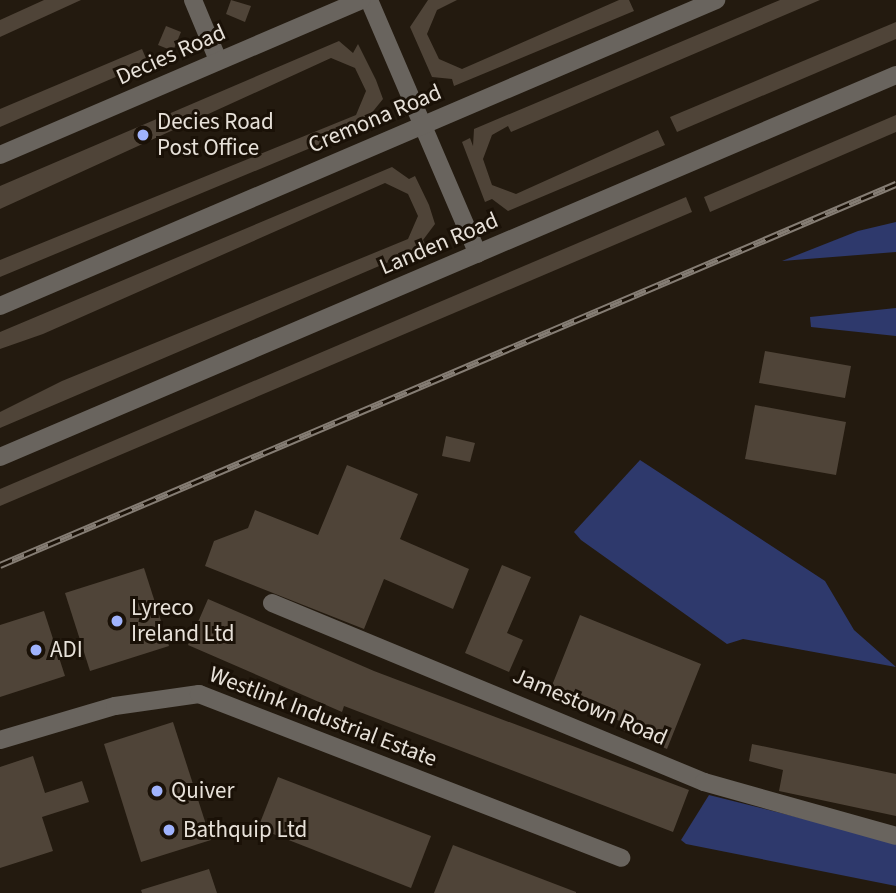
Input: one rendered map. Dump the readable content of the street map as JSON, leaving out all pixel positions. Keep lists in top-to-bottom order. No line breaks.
{"streets":{"street":["Decies Road","Cremona Road","Landen Road","Jamestown Road","Westlink Industrial Estate"]},"places":["Decies Road Post Office","Lyreco Ireland Ltd","ADI","Quiver","Bathquip Ltd"]}
